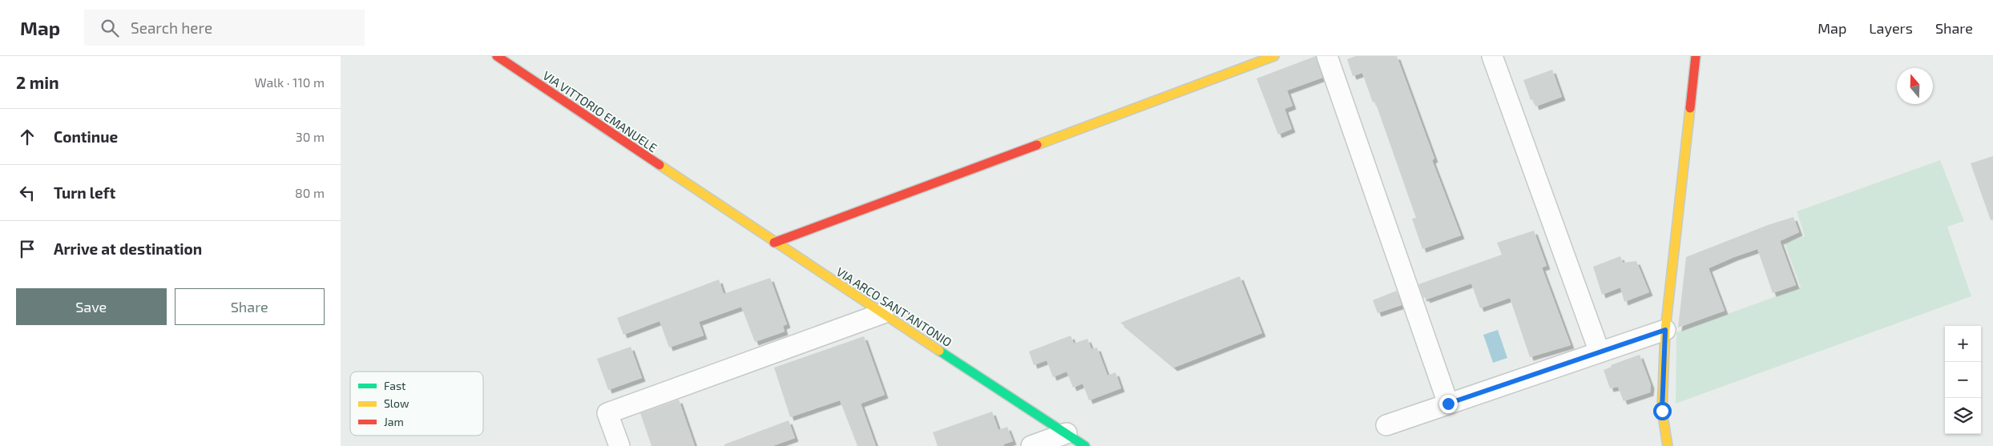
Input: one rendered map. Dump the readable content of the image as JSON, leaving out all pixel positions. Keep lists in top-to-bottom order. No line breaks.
{"streets":{"street":["VIA VITTORIO EMANUELE","VIA ARCO SANT'ANTONIO"]},"crossings":[["VIA VITTORIO EMANUELE","VIA ARCO SANT'ANTONIO"]],"legend":["Fast","Slow","Jam"],"north":"top","page":{"header":"Map","search":"Search here","nav":["Map","Layers","Share"],"heading":["2 min","Walk · 110 m"],"list":[["Continue","30 m"],["Turn left","80 m"],"Arrive at destination"],"buttons":["Save","Share"],"map_buttons":["+","−"]}}
